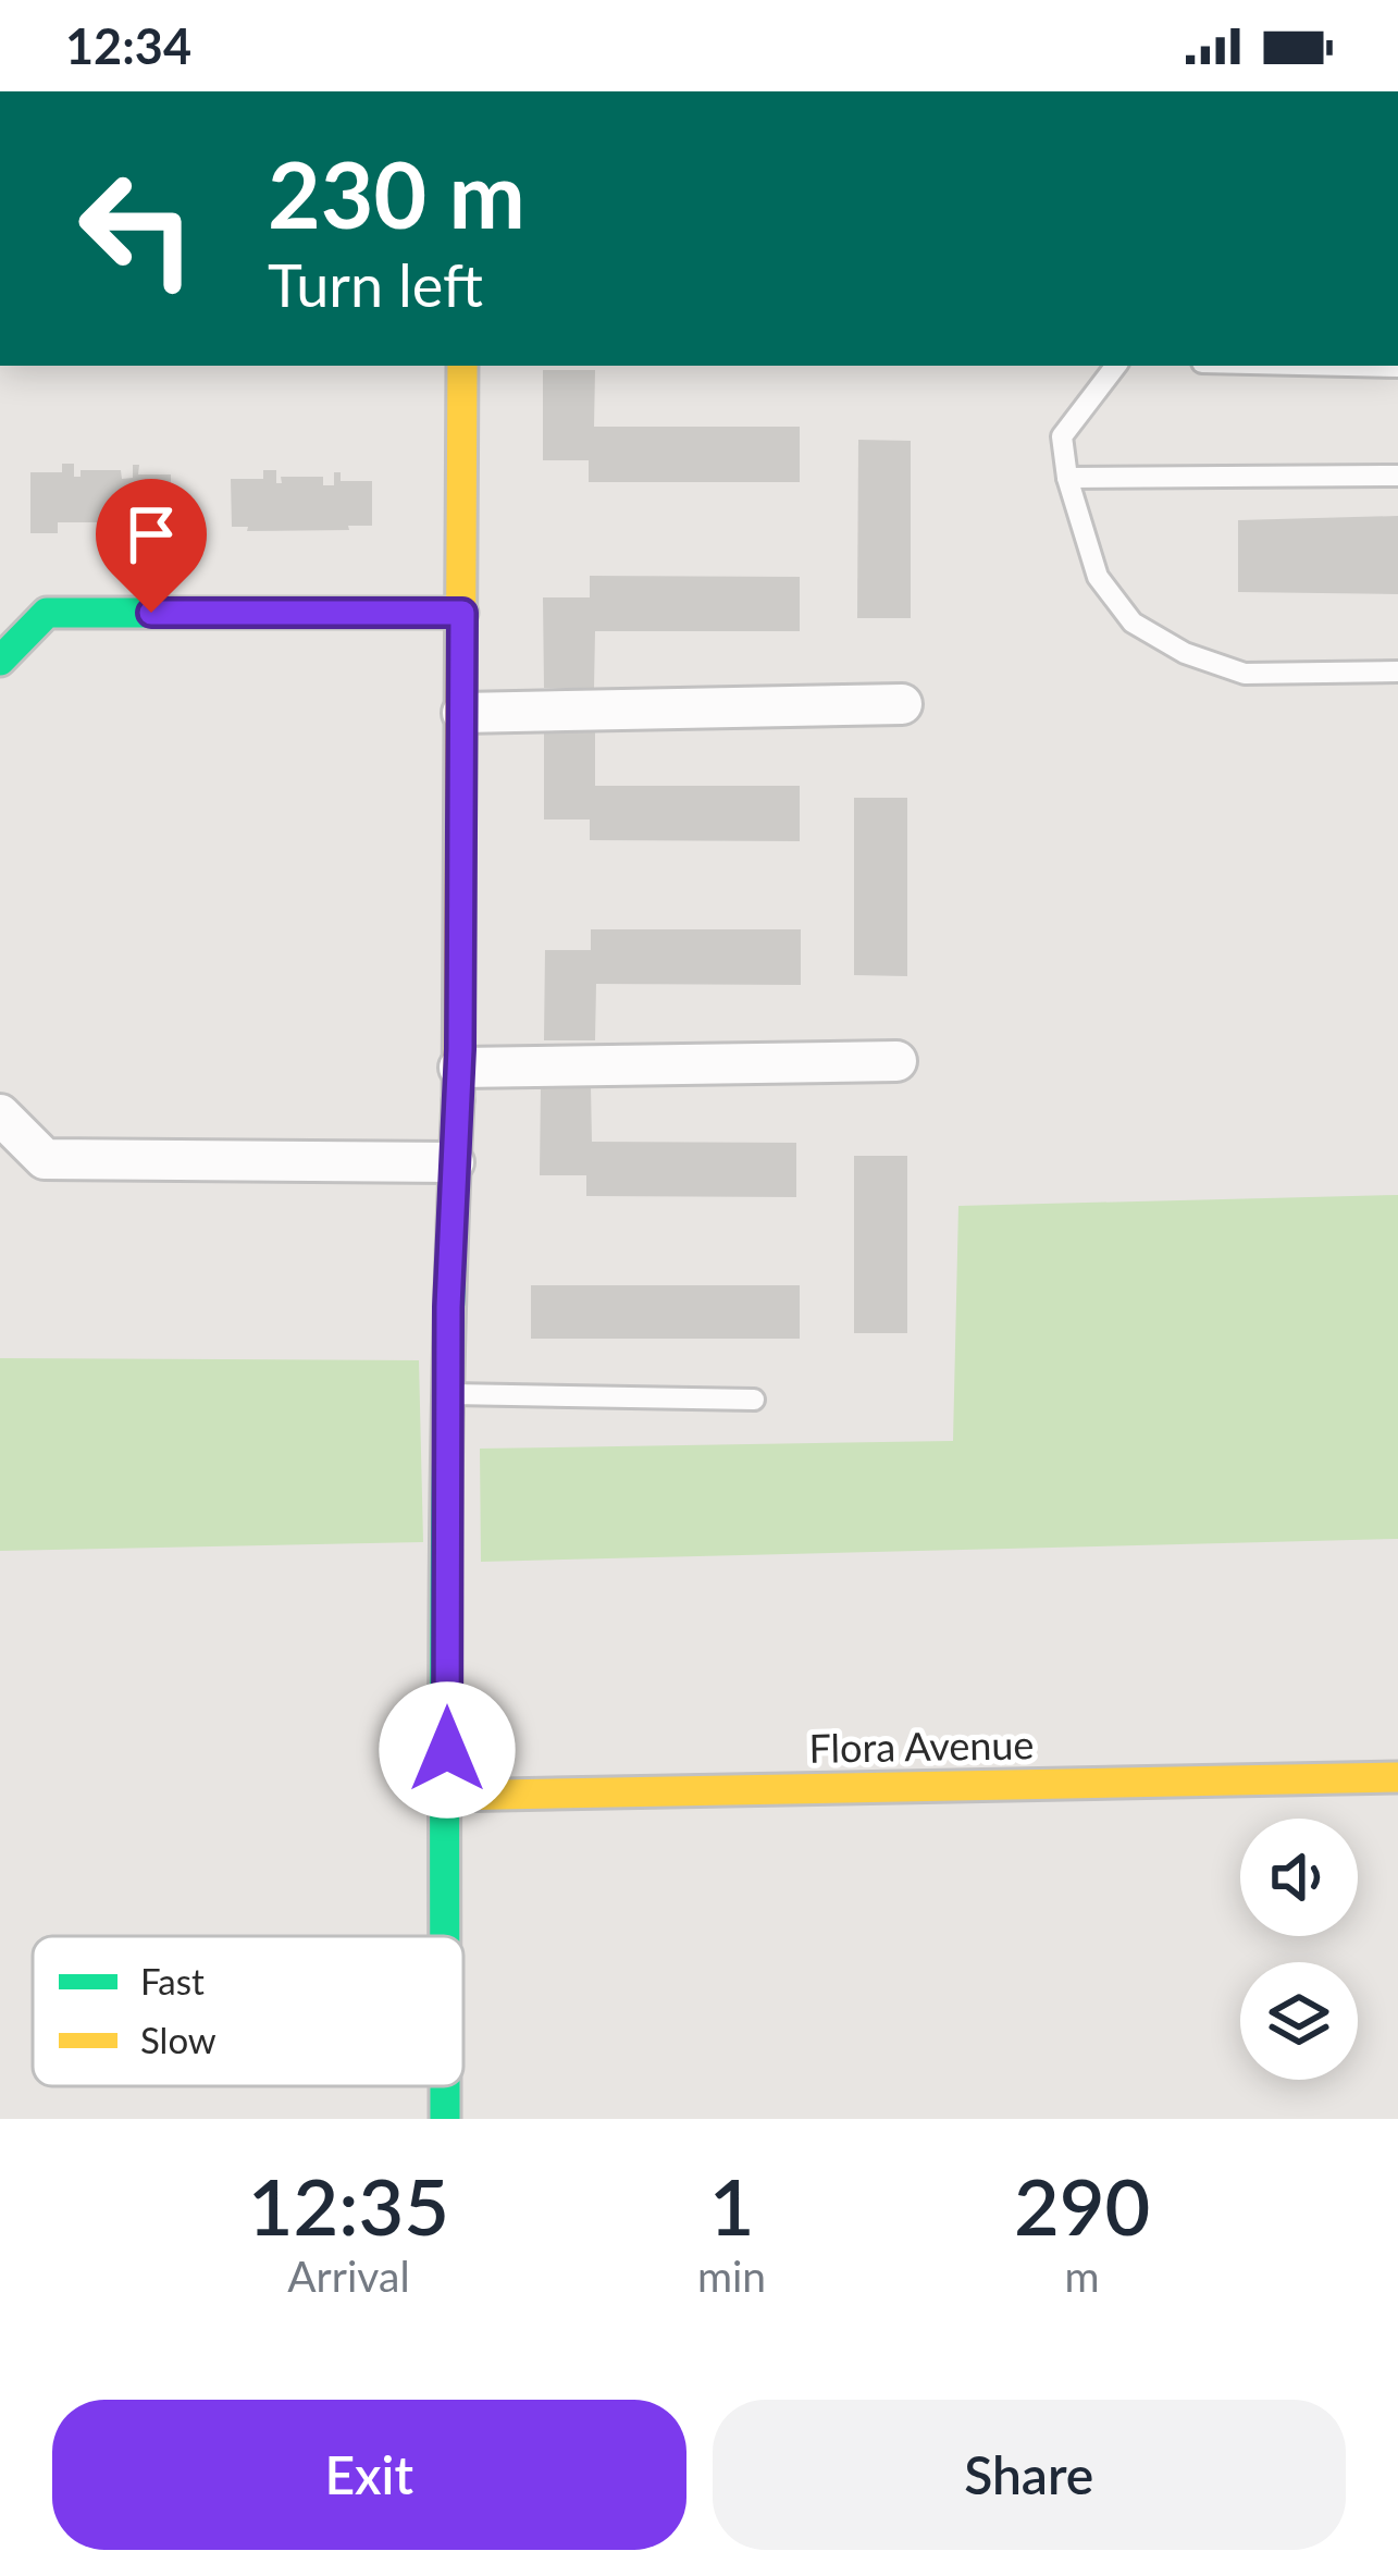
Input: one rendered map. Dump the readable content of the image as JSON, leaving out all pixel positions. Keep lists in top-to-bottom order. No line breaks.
{"streets":{"street":["Flora Avenue"]},"legend":["Fast","Slow"],"page":{"status":"12:34","turn":["230 m","Turn left"],"eta":["12:35","Arrival","1","min","290","m"],"buttons":["Exit","Share"]}}
